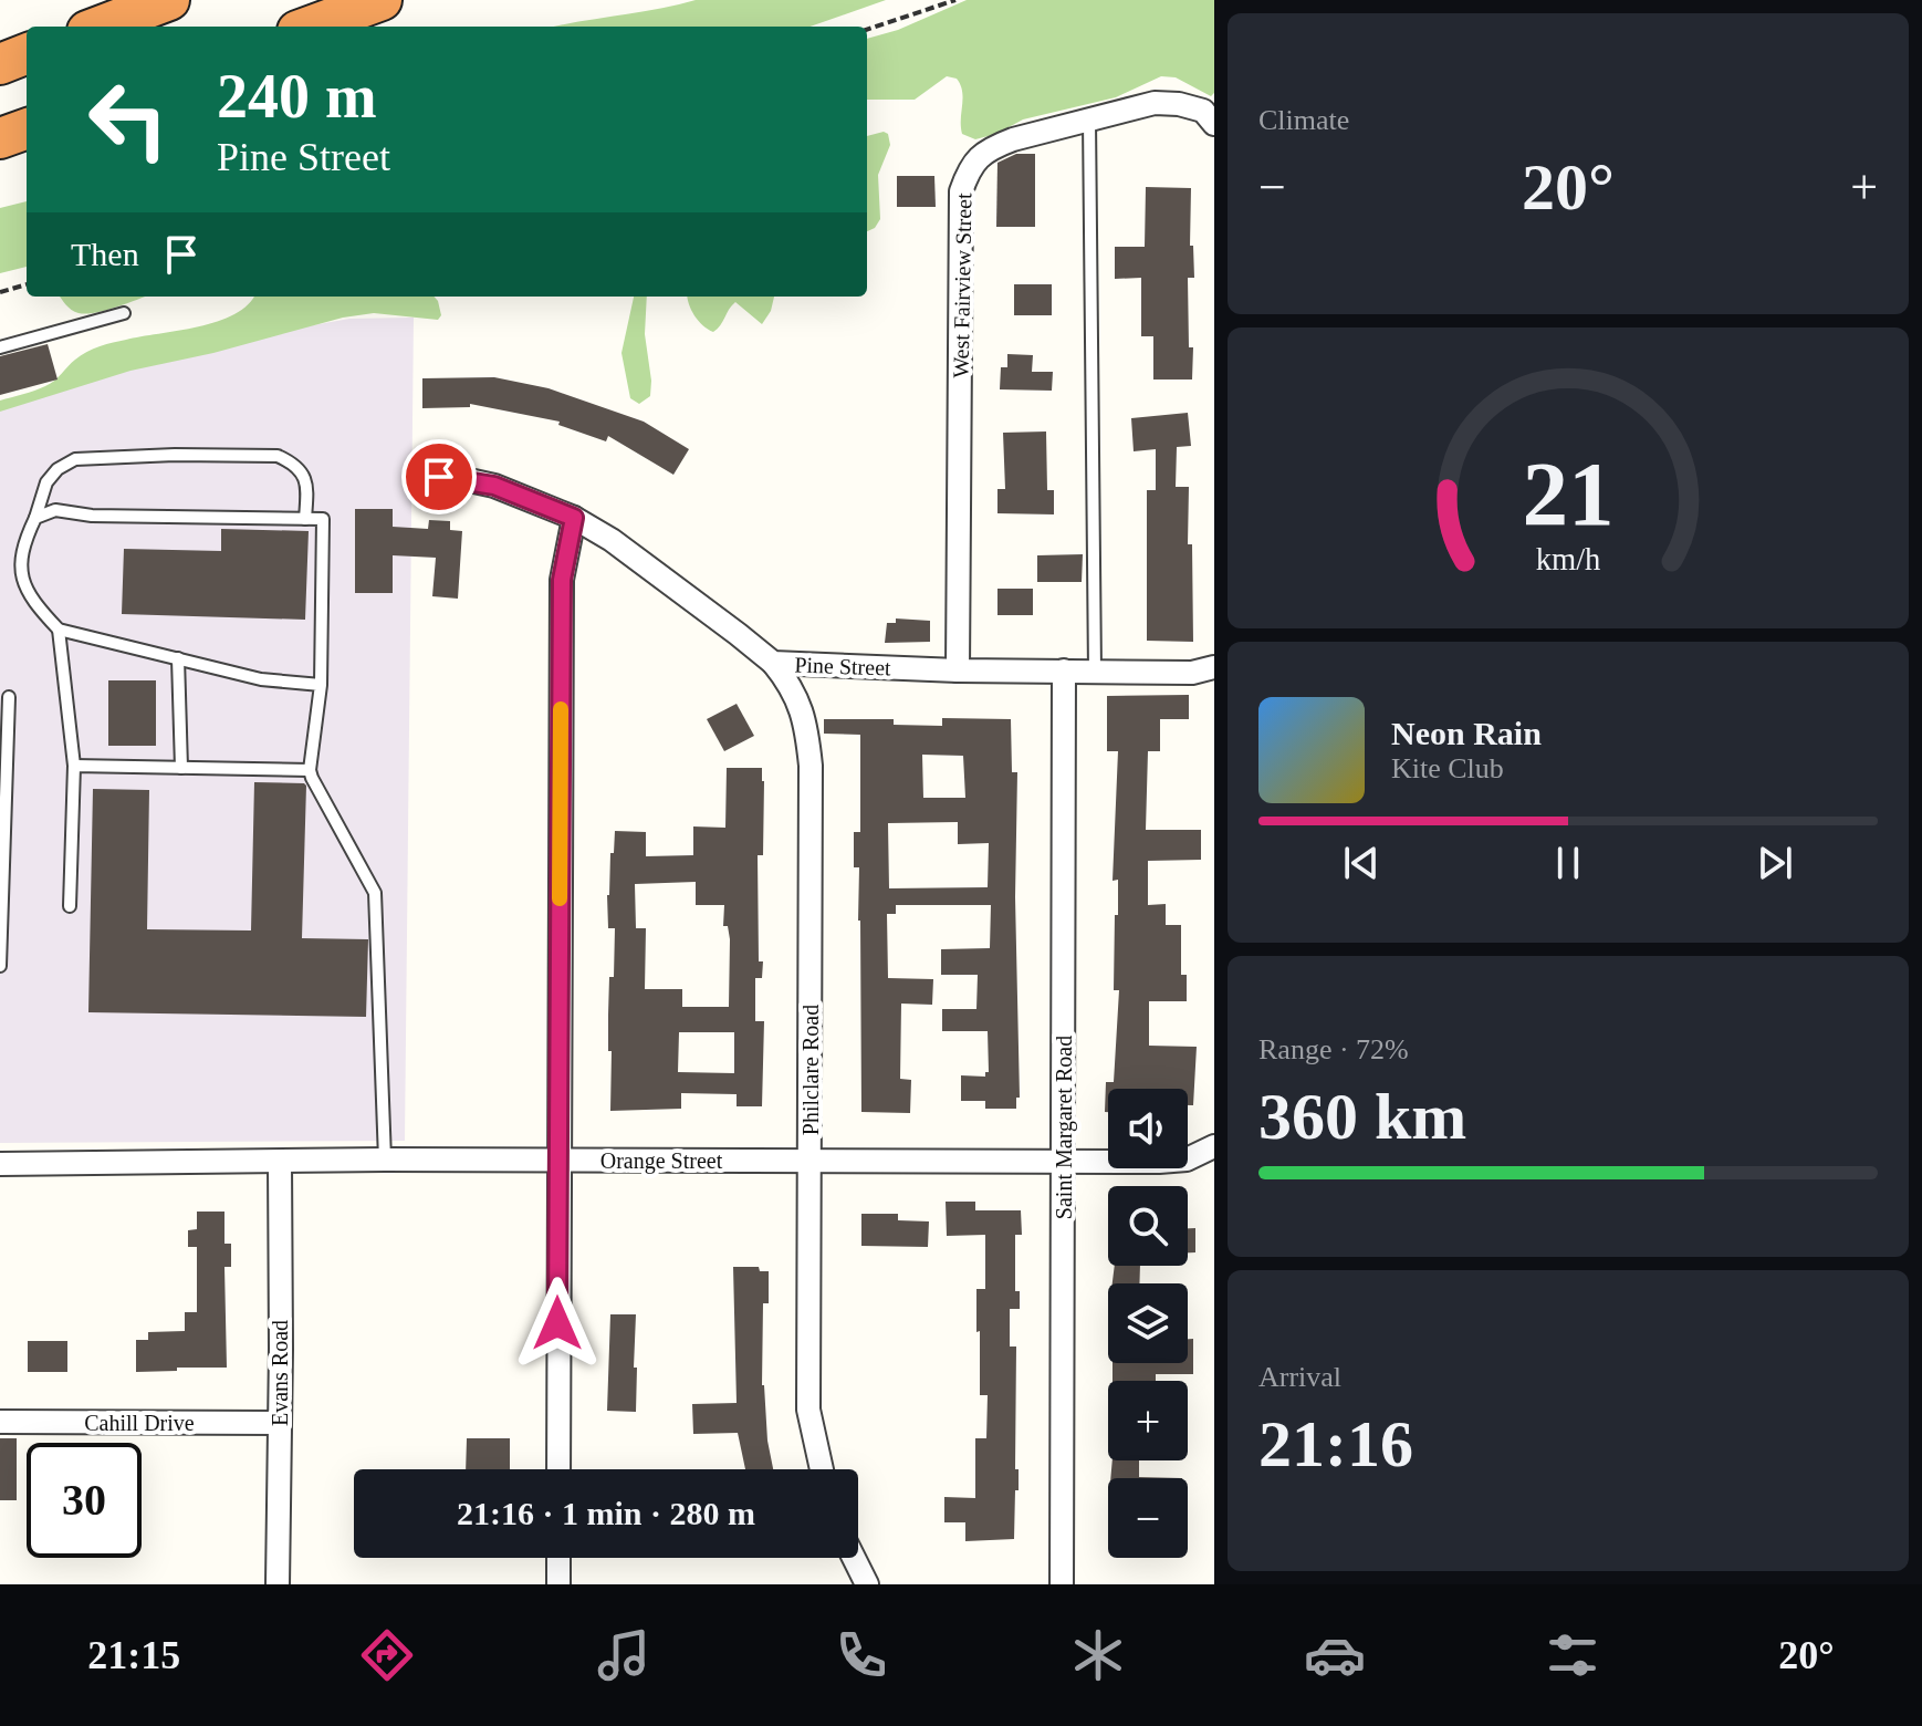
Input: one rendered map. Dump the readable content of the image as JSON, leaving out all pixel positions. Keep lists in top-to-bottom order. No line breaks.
{"streets":{"street":["West Fairview Street","Pine Street","Philclare Road","Saint Margaret Road","Orange Street","Evans Road","Cahill Drive"]},"crossings":[["West Fairview Street","Pine Street"],["Pine Street","Philclare Road"],["Pine Street","Saint Margaret Road"],["Philclare Road","Orange Street"],["Saint Margaret Road","Orange Street"],["Orange Street","Evans Road"],["Evans Road","Cahill Drive"]],"page":{"tile":["Climate",["Range · 72%","360 km"],["Arrival","21:16"]],"turn":["240 m","Pine Street"],"heat":["−","20°","+"],"then":"Then","song":["Neon Rain","Kite Club"],"map_buttons":["+","−"],"limit":"30","trip":"21:16 · 1 min · 280 m","tabs":["21:15","20°"],"gauge":["21","km/h"]}}
